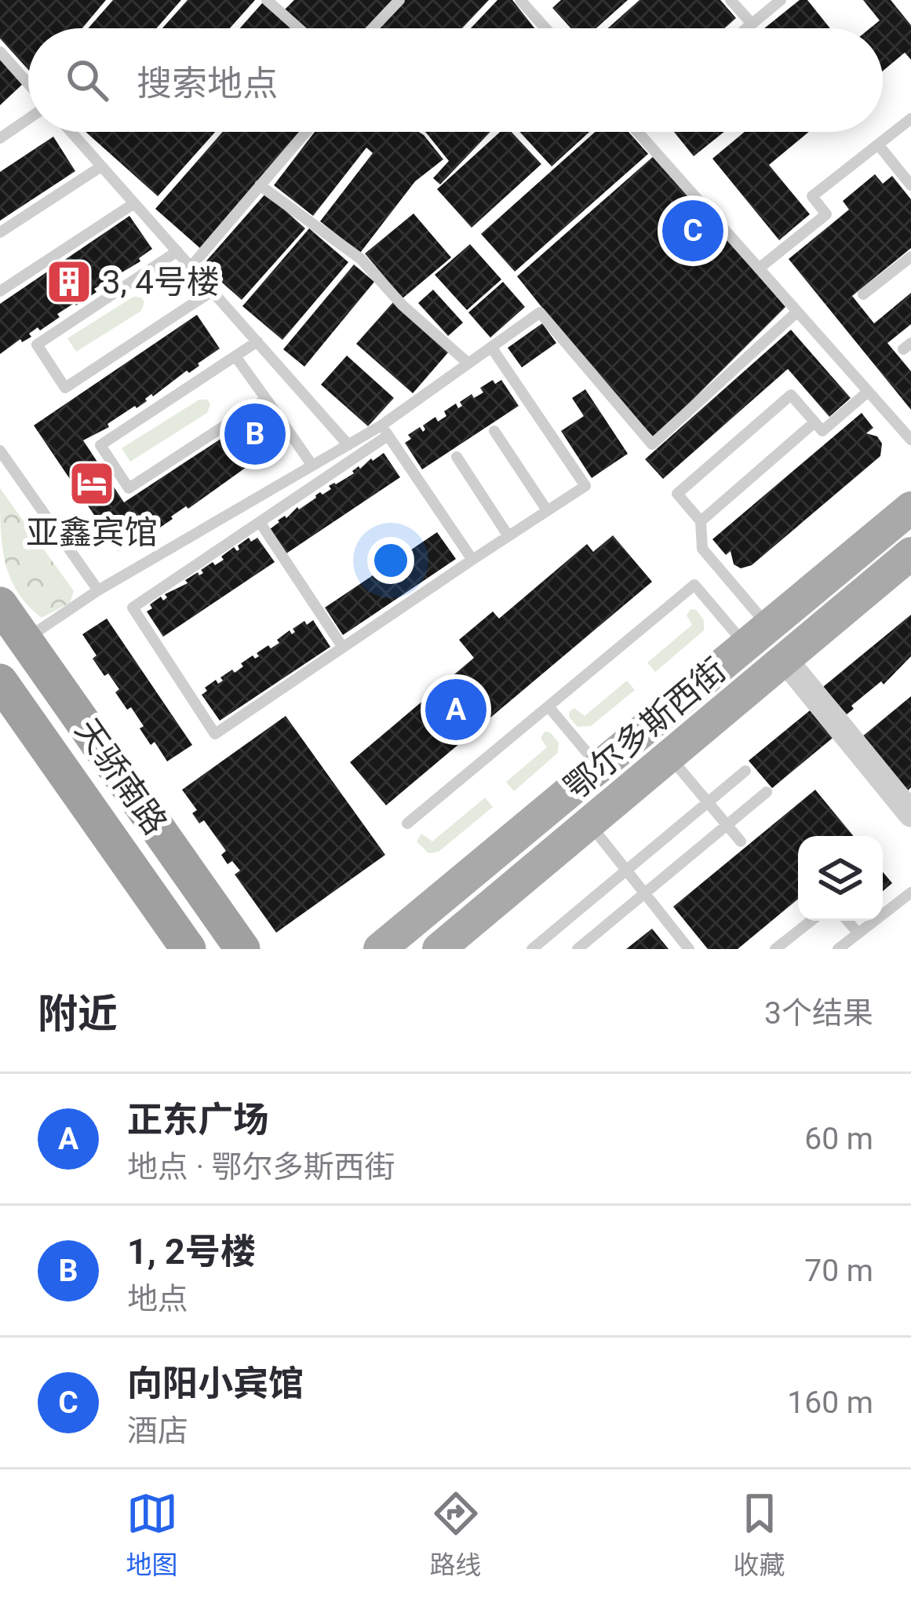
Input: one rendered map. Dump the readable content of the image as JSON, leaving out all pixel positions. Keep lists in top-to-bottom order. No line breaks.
{"streets":{"highway":["天骄南路"],"main road":["鄂尔多斯西街"]},"places":{"building":["3, 4号楼"],"hotel":["亚鑫宾馆"]},"page":{"search":"搜索地点","pins":["C","B","A"],"heading":["附近","3个结果"],"list":[{"mark":"A","name":"正东广场","note":"地点 · 鄂尔多斯西街","value":"60 m"},{"mark":"B","name":"1, 2号楼","note":"地点","value":"70 m"},{"mark":"C","name":"向阳小宾馆","note":"酒店","value":"160 m"}],"nav":["地图","路线","收藏"]}}
